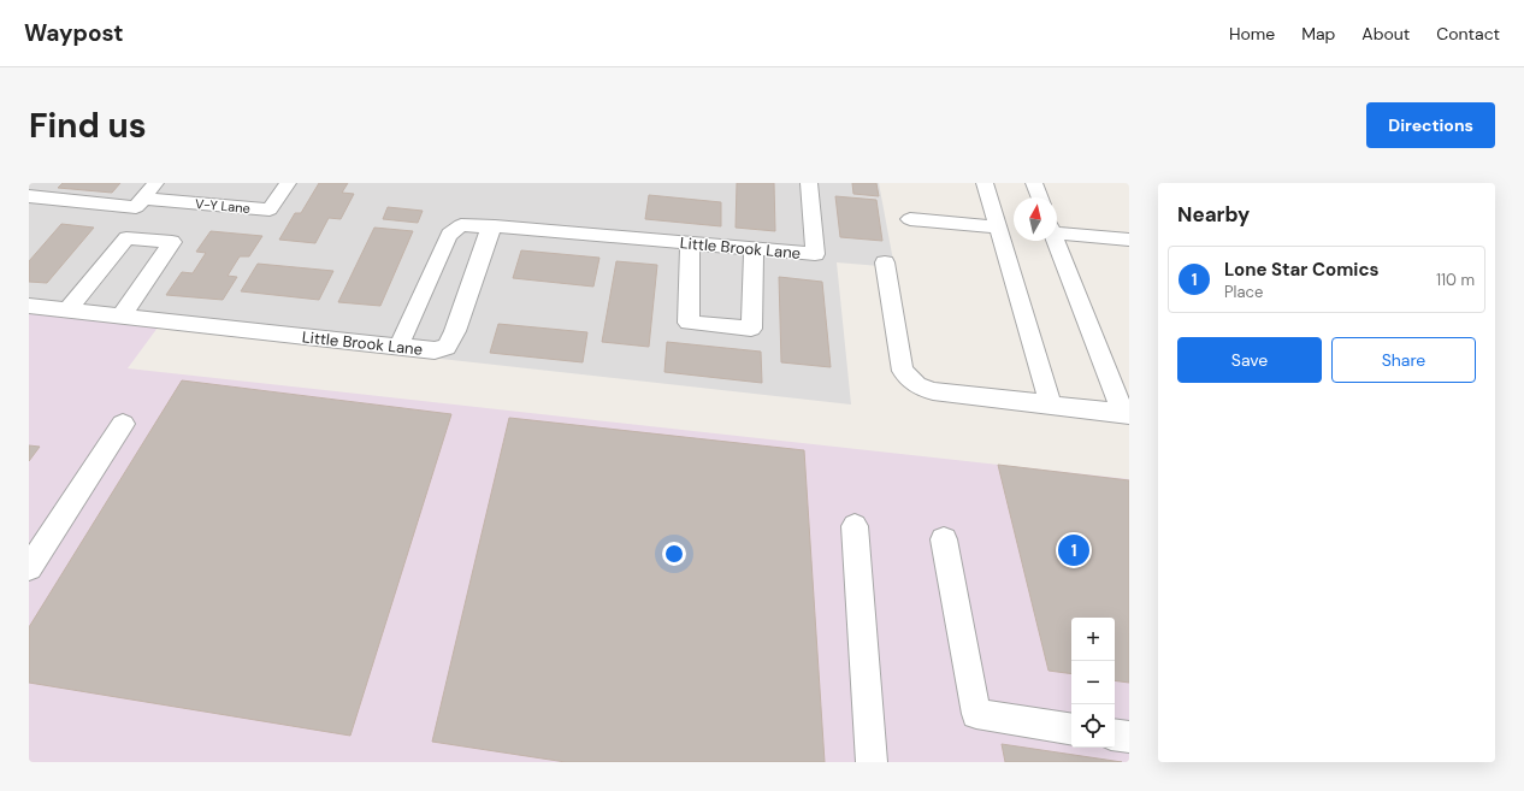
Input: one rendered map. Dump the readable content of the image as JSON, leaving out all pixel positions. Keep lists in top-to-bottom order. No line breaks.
{"streets":{"lane":["V-Y Lane","Little Brook Lane"]},"north":"top","page":{"header":"Waypost","nav":["Home","Map","About","Contact"],"buttons":["Directions",["Save","Share"]],"title":"Find us","heading":"Nearby","list":[{"mark":"1","name":"Lone Star Comics","note":"Place","value":"110 m"}],"pins":"1","map_buttons":["+","−"]}}
